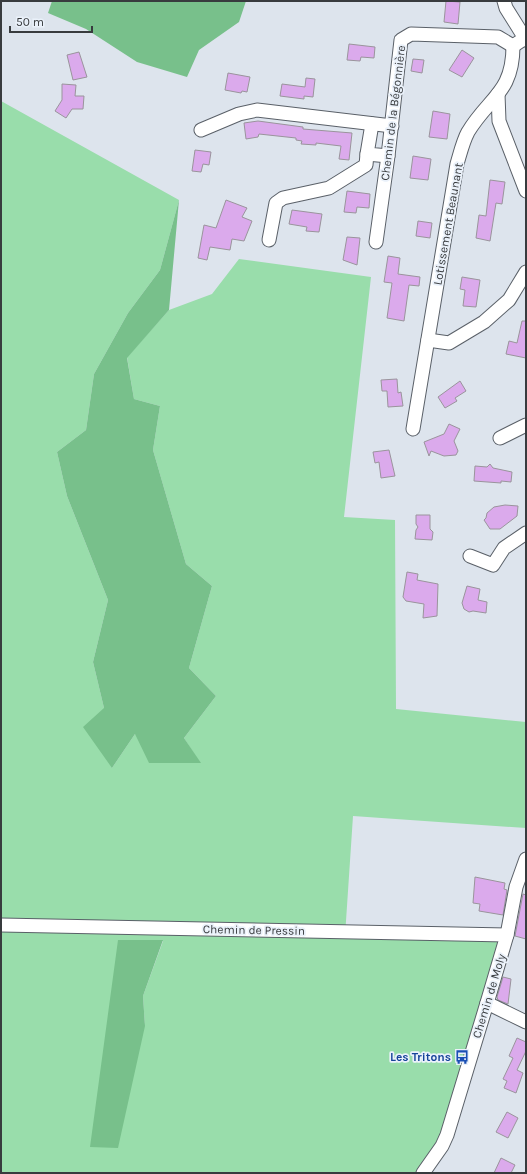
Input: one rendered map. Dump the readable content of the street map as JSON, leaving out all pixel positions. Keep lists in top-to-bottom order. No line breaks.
{"streets":{"street":["Chemin de la Bégonnière","Lotissement Beaunant","Chemin de Pressin","Chemin de Moly"]},"crossings":[["Chemin de la Bégonnière","Lotissement Beaunant"],["Chemin de Pressin","Chemin de Moly"]],"places":{"bus stop":["Les Tritons"]},"scale_bar":"50 m"}
